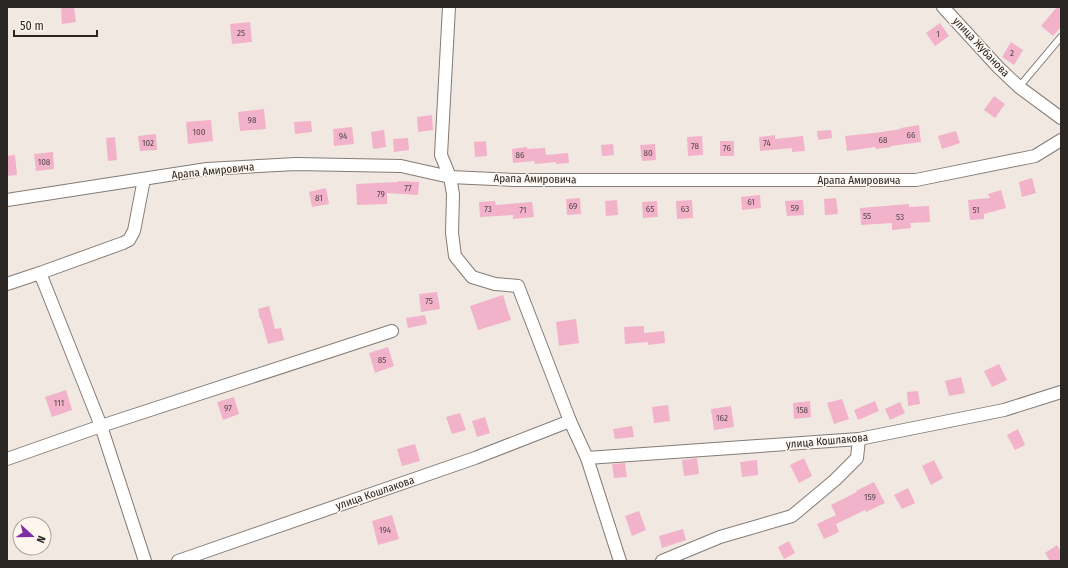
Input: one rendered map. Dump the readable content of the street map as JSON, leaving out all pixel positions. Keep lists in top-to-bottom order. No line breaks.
{"streets":{"street":["улица Жубанова","Арапа Амировича","улица Кошлакова"]},"house_numbers":["25","1","2","98","100","66","94","68","102","74","78","76","80","86","108","77","79","81","61","69","59","73","65","63","71","51","55","53","75","85","111","97","158","162","159","194"],"scale_bar":"50 m","north":"right"}
